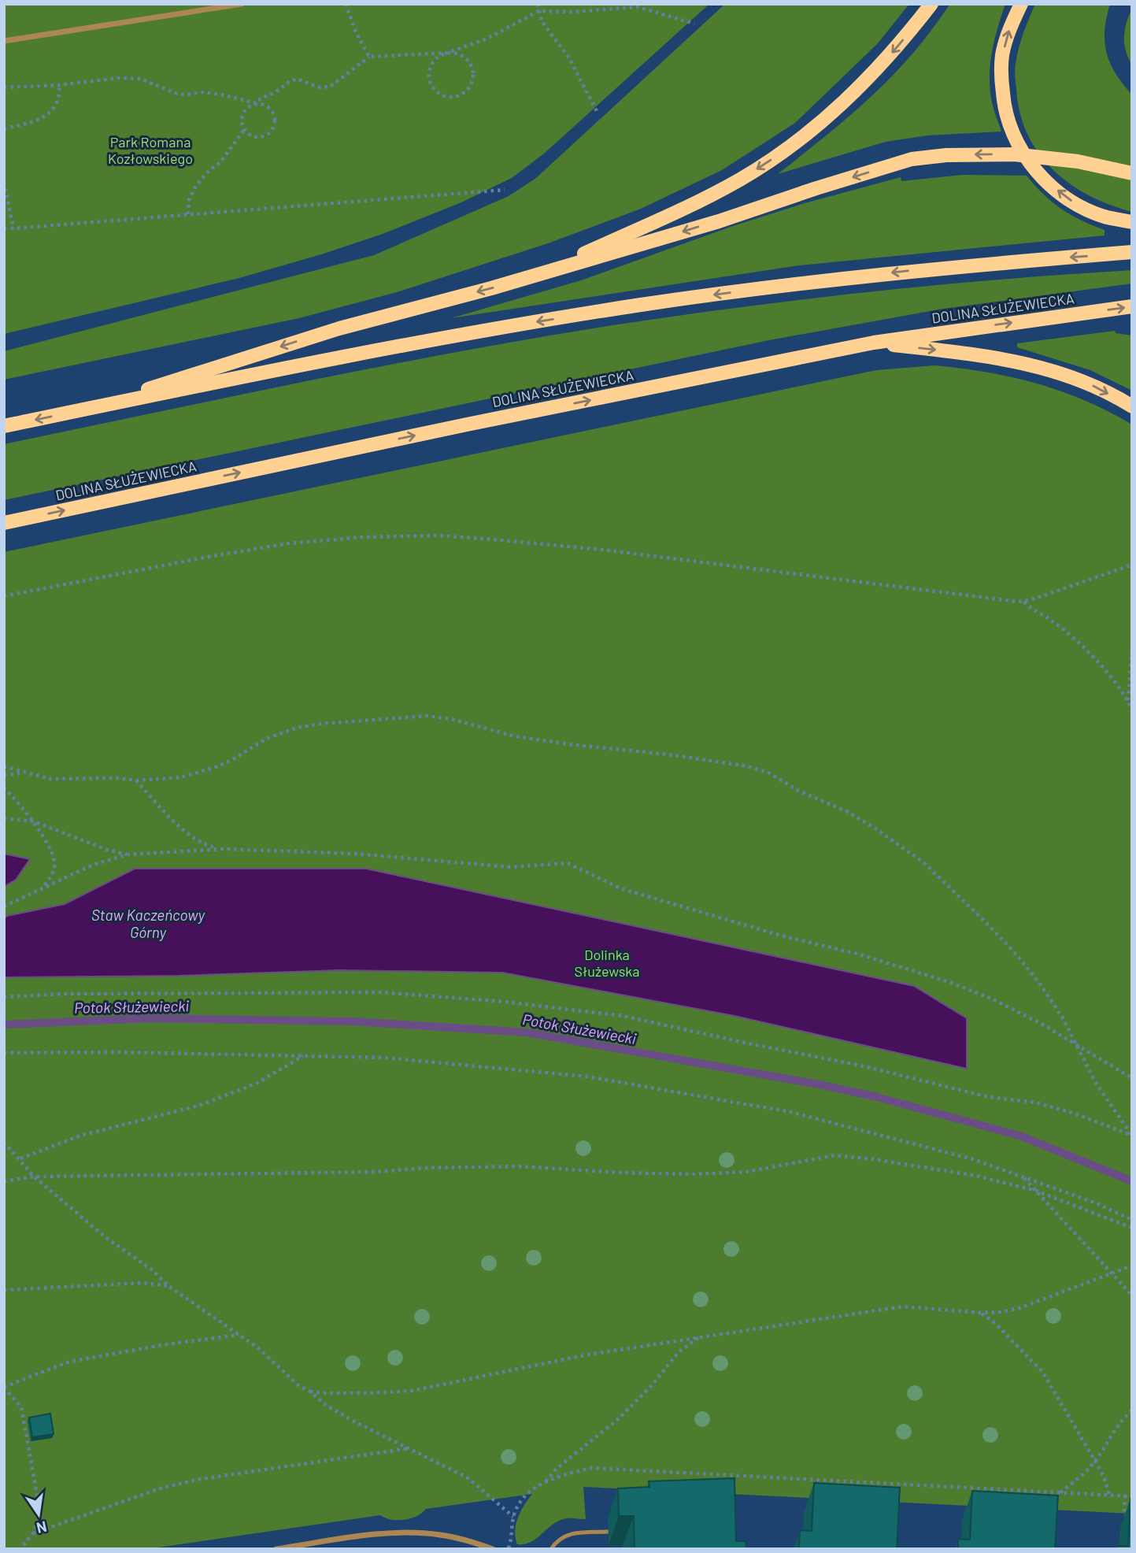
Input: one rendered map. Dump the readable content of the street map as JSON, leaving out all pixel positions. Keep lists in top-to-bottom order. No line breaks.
{"streets":{"main road":["DOLINA SŁUŻEWIECKA"]},"water":["Staw Kaczeńcowy Górny","Potok Służewiecki"],"parks":["Park Romana Kozłowskiego","Dolinka Służewska"],"north":"bottom"}
